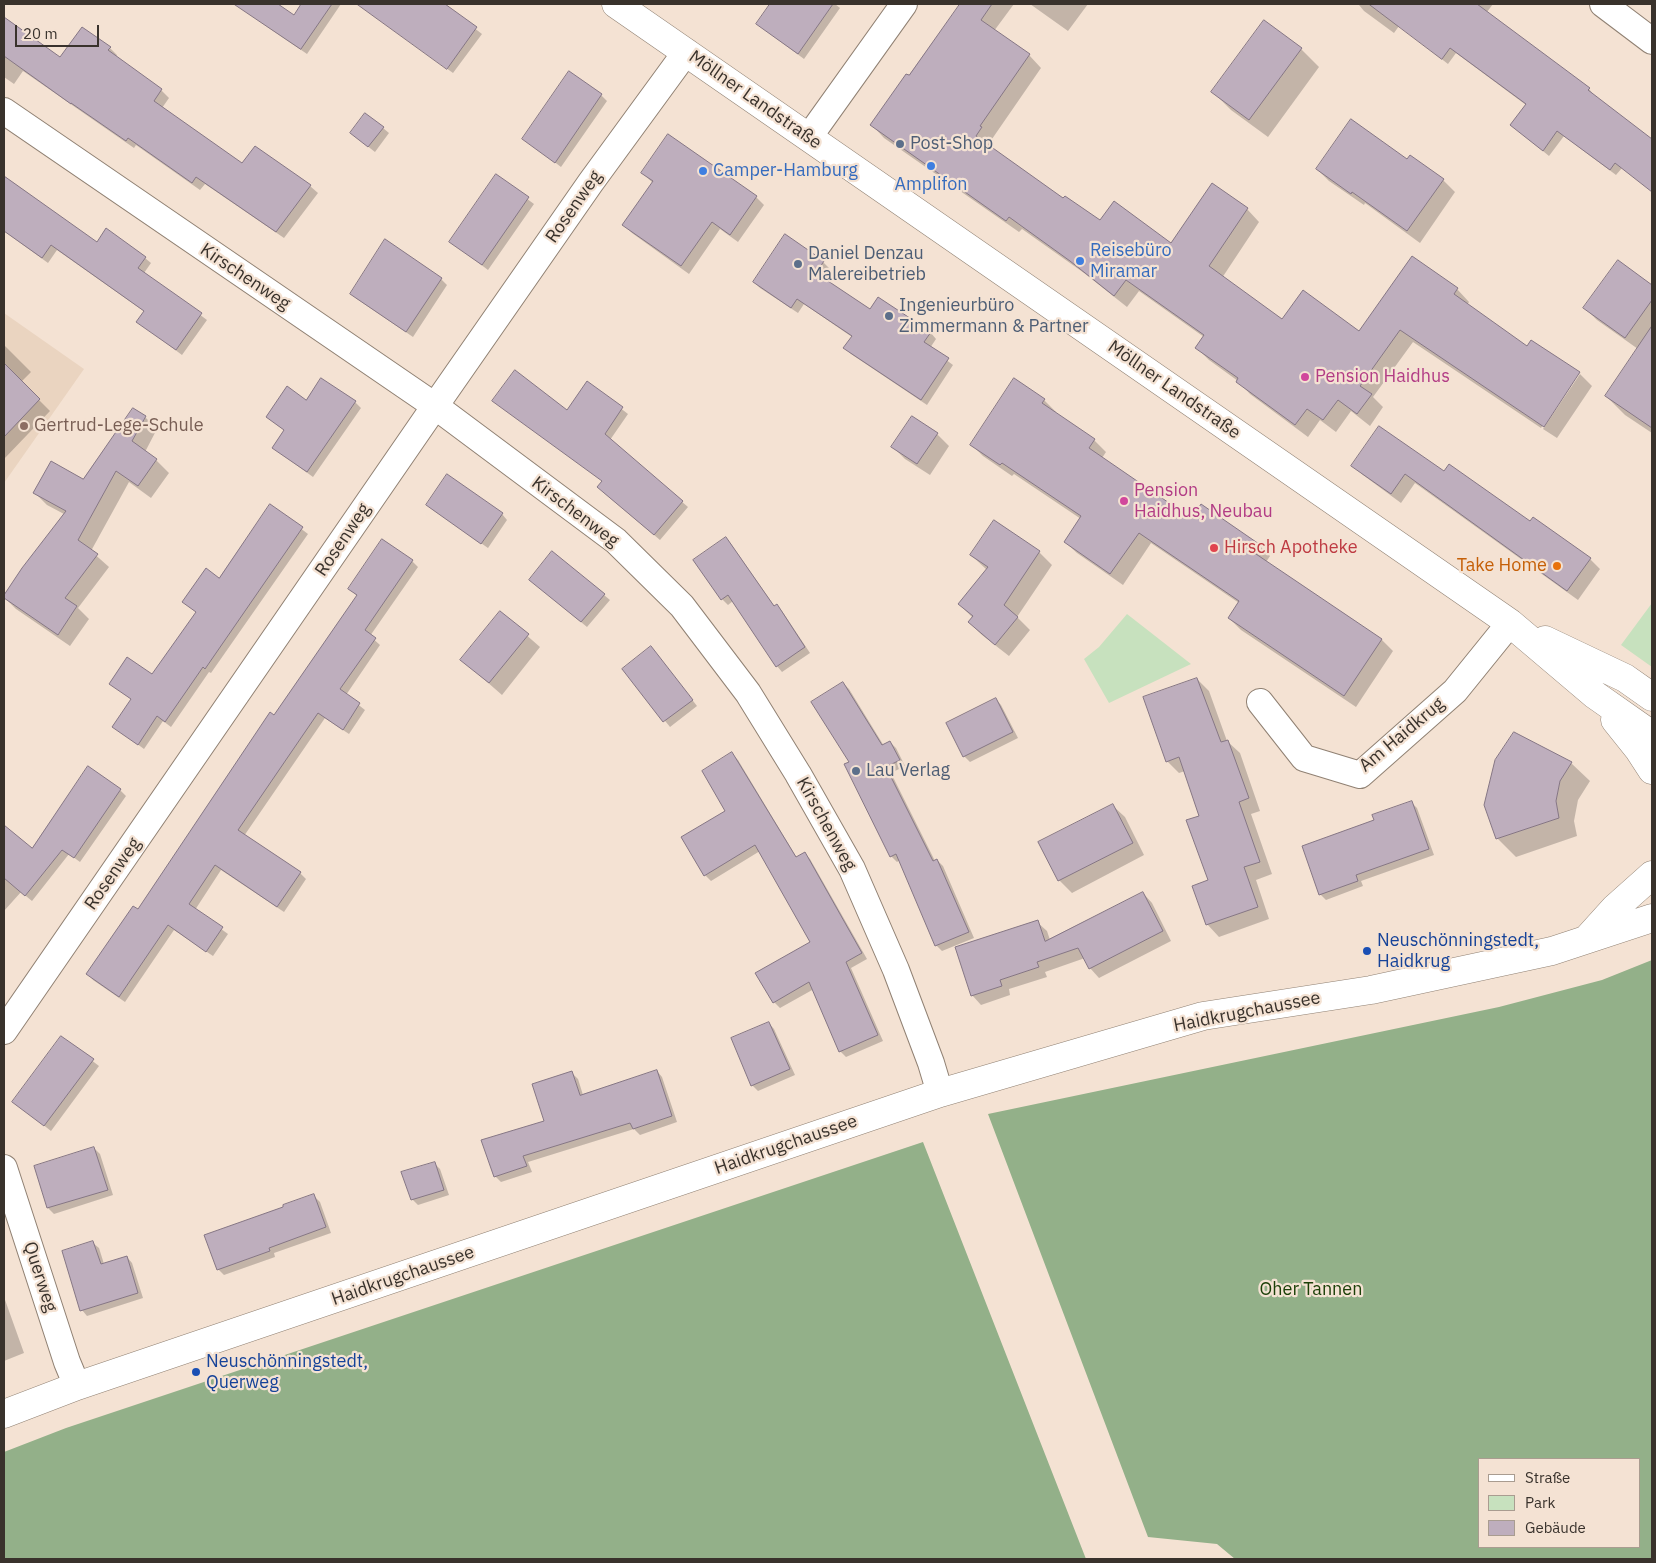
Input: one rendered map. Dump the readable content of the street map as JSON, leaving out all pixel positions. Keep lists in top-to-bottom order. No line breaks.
{"streets":{"main road":["Möllner Landstraße","Haidkrugchaussee"],"street":["Rosenweg","Kirschenweg","Am Haidkrug","Querweg"]},"crossings":[["Möllner Landstraße","Rosenweg"],["Möllner Landstraße","Am Haidkrug"],["Rosenweg","Kirschenweg"],["Kirschenweg","Haidkrugchaussee"],["Haidkrugchaussee","Querweg"]],"parks":["Oher Tannen"],"places":["Post-Shop","Amplifon","Camper-Hamburg","Reisebüro Miramar","Daniel Denzau Malereibetrieb","Ingenieurbüro Zimmermann & Partner","Pension Haidhus","Gertrud-Lege-Schule","Pension Haidhus, Neubau","Hirsch Apotheke","Take Home","Lau Verlag","Neuschönningstedt, Haidkrug","Neuschönningstedt, Querweg"],"legend":["Straße","Park","Gebäude"],"scale_bar":"20 m"}
